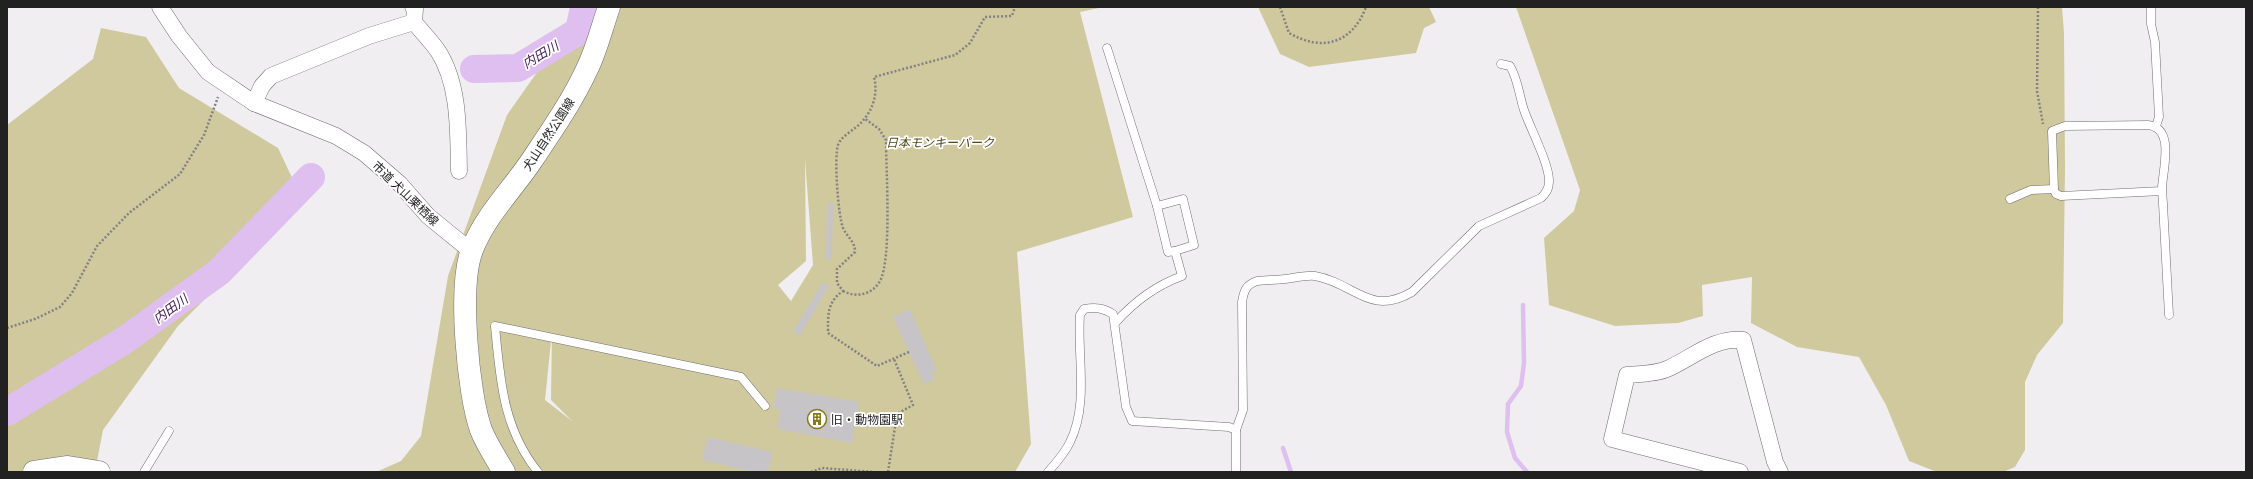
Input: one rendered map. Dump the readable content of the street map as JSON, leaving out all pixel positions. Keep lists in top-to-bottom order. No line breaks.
{"streets":{"street":["犬山自然公園線","市道 犬山栗栖線"]},"crossings":[["犬山自然公園線","市道 犬山栗栖線"]],"water":["内田川"],"parks":["日本モンキーパーク"],"places":{"building":["旧・動物園駅"]}}
